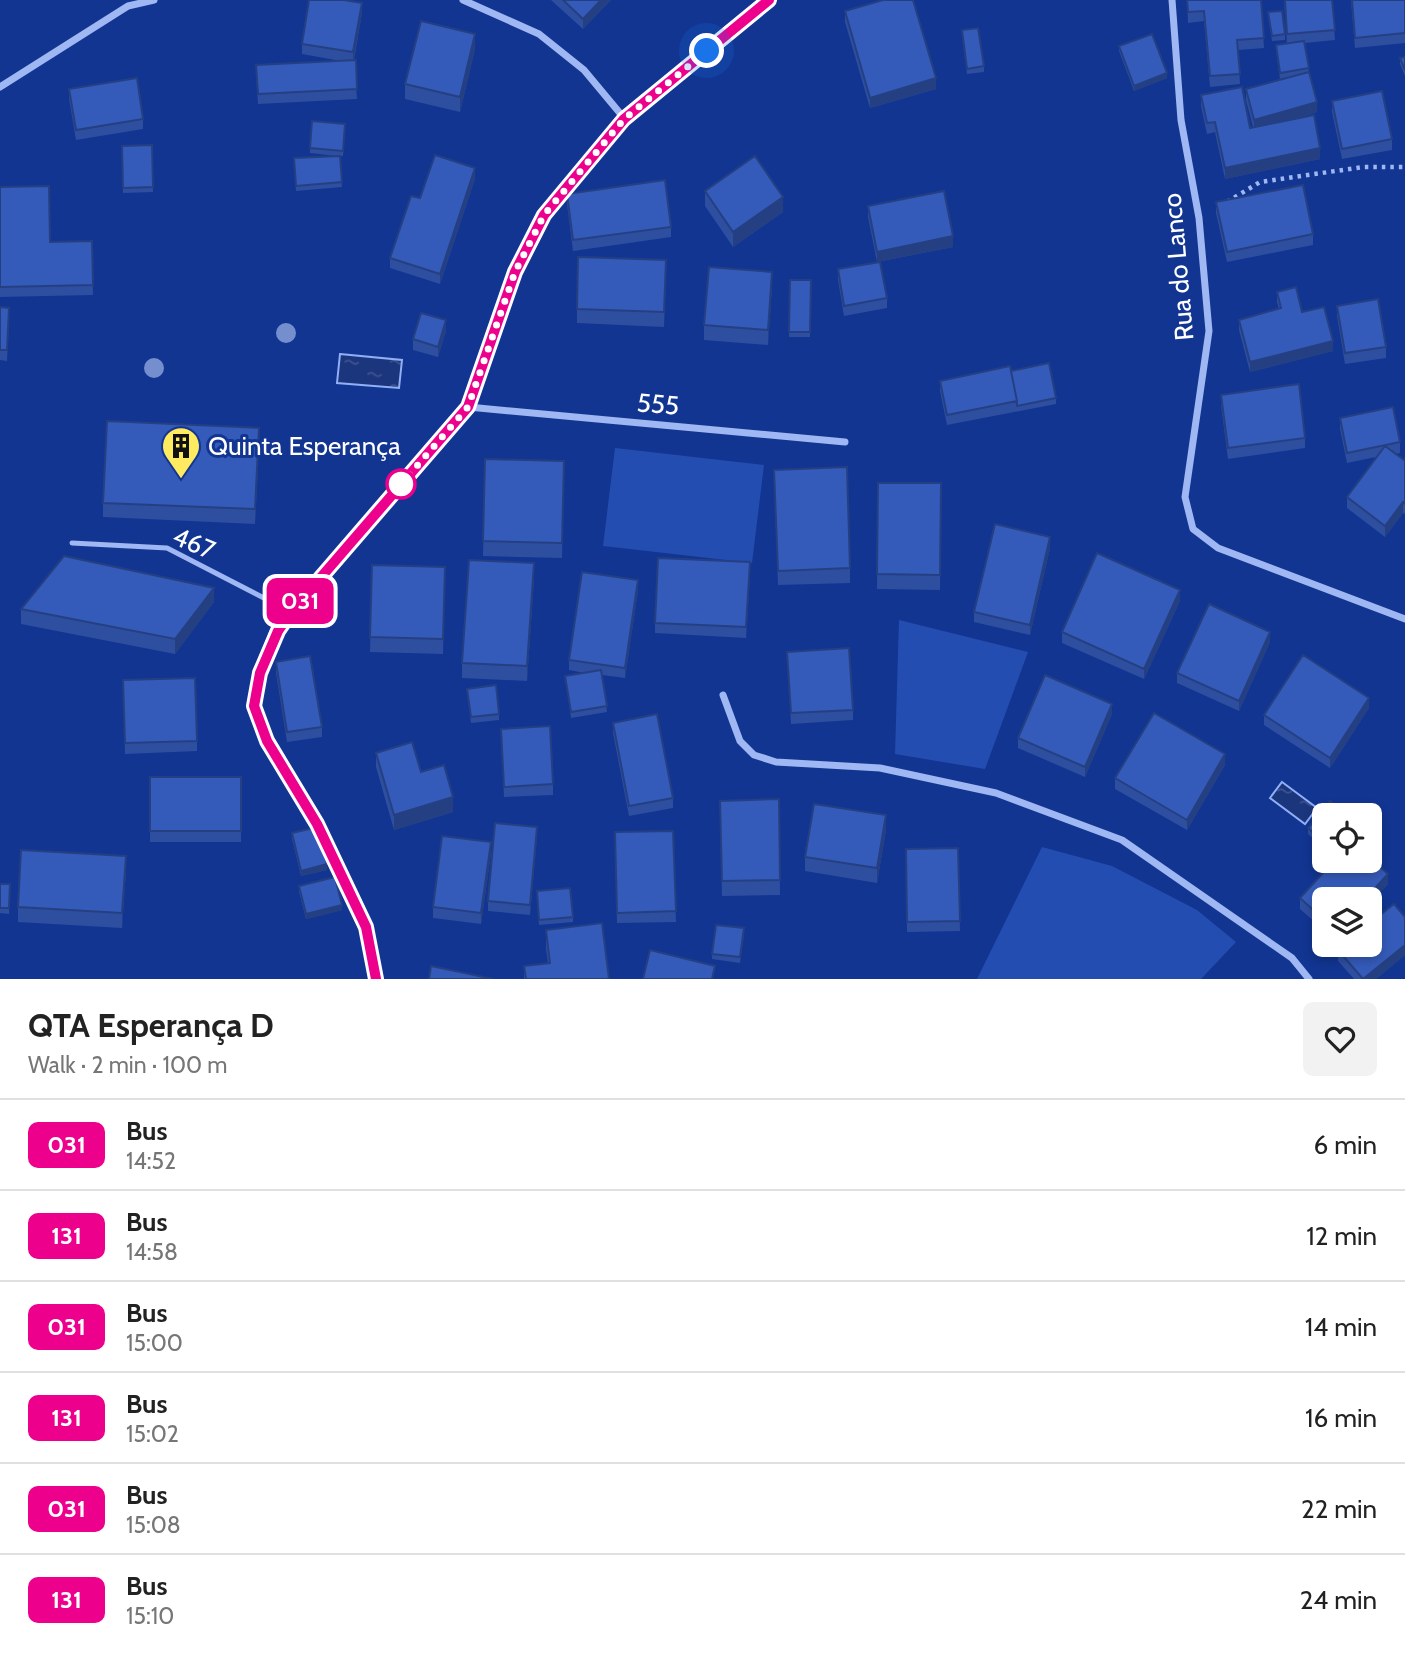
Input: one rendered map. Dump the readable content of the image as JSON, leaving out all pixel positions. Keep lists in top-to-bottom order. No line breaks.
{"streets":{"street":["Rua do Lanco","555"],"lane":["467"]},"places":{"building":["Quinta Esperança"]},"lines":["bus line 031"],"page":{"on_map":"031","heading":["QTA Esperança D","Walk · 2 min · 100 m"],"list":[{"mark":"031","name":"Bus","note":"14:52","value":"6 min"},{"mark":"131","name":"Bus","note":"14:58","value":"12 min"},{"mark":"031","name":"Bus","note":"15:00","value":"14 min"},{"mark":"131","name":"Bus","note":"15:02","value":"16 min"},{"mark":"031","name":"Bus","note":"15:08","value":"22 min"},{"mark":"131","name":"Bus","note":"15:10","value":"24 min"}]}}
